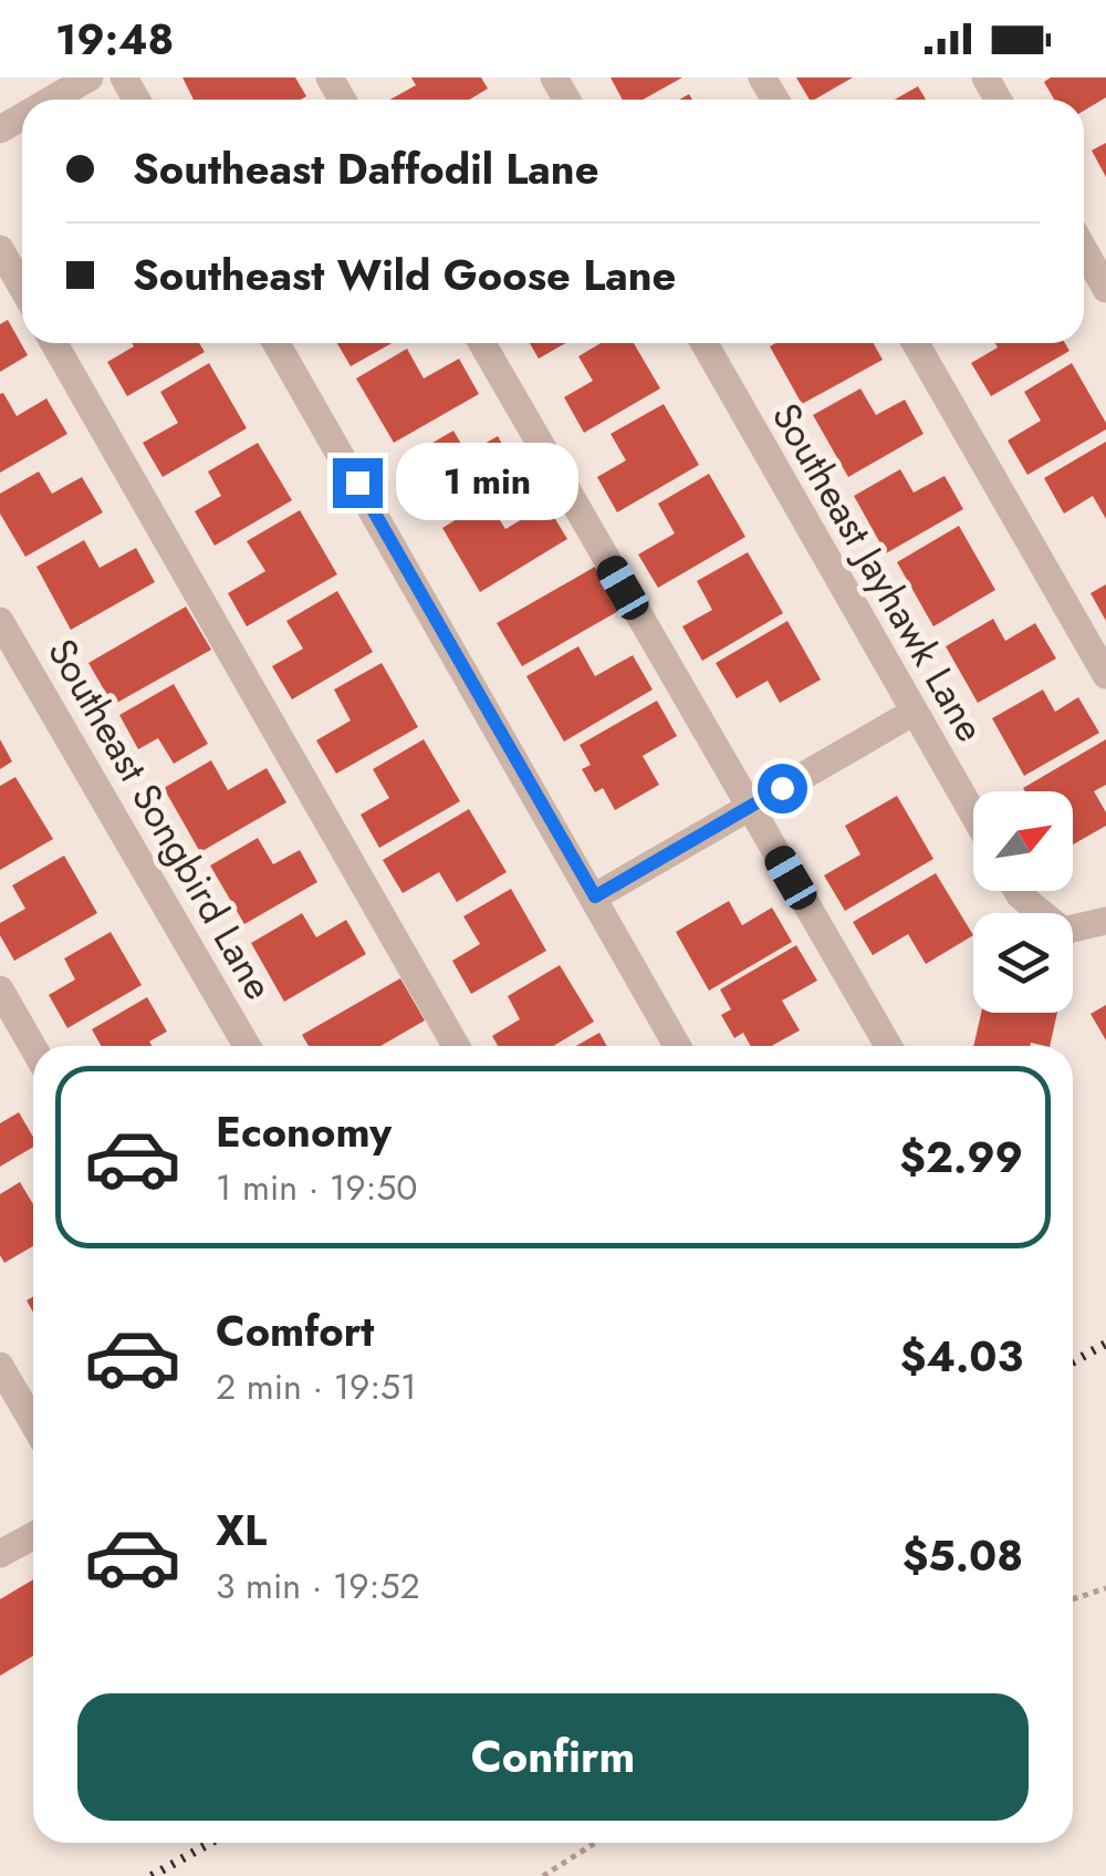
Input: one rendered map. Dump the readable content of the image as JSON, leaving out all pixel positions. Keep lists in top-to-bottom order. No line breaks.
{"streets":{"street":["Southeast Jayhawk Lane","Southeast Songbird Lane"]},"north":"top right","page":{"status":"19:48","banner":["Southeast Daffodil Lane","Southeast Wild Goose Lane"],"bubble":"1 min","list":[{"name":"Economy","note":"1 min · 19:50","value":"$2.99"},{"name":"Comfort","note":"2 min · 19:51","value":"$4.03"},{"name":"XL","note":"3 min · 19:52","value":"$5.08"}],"buttons":"Confirm"}}
